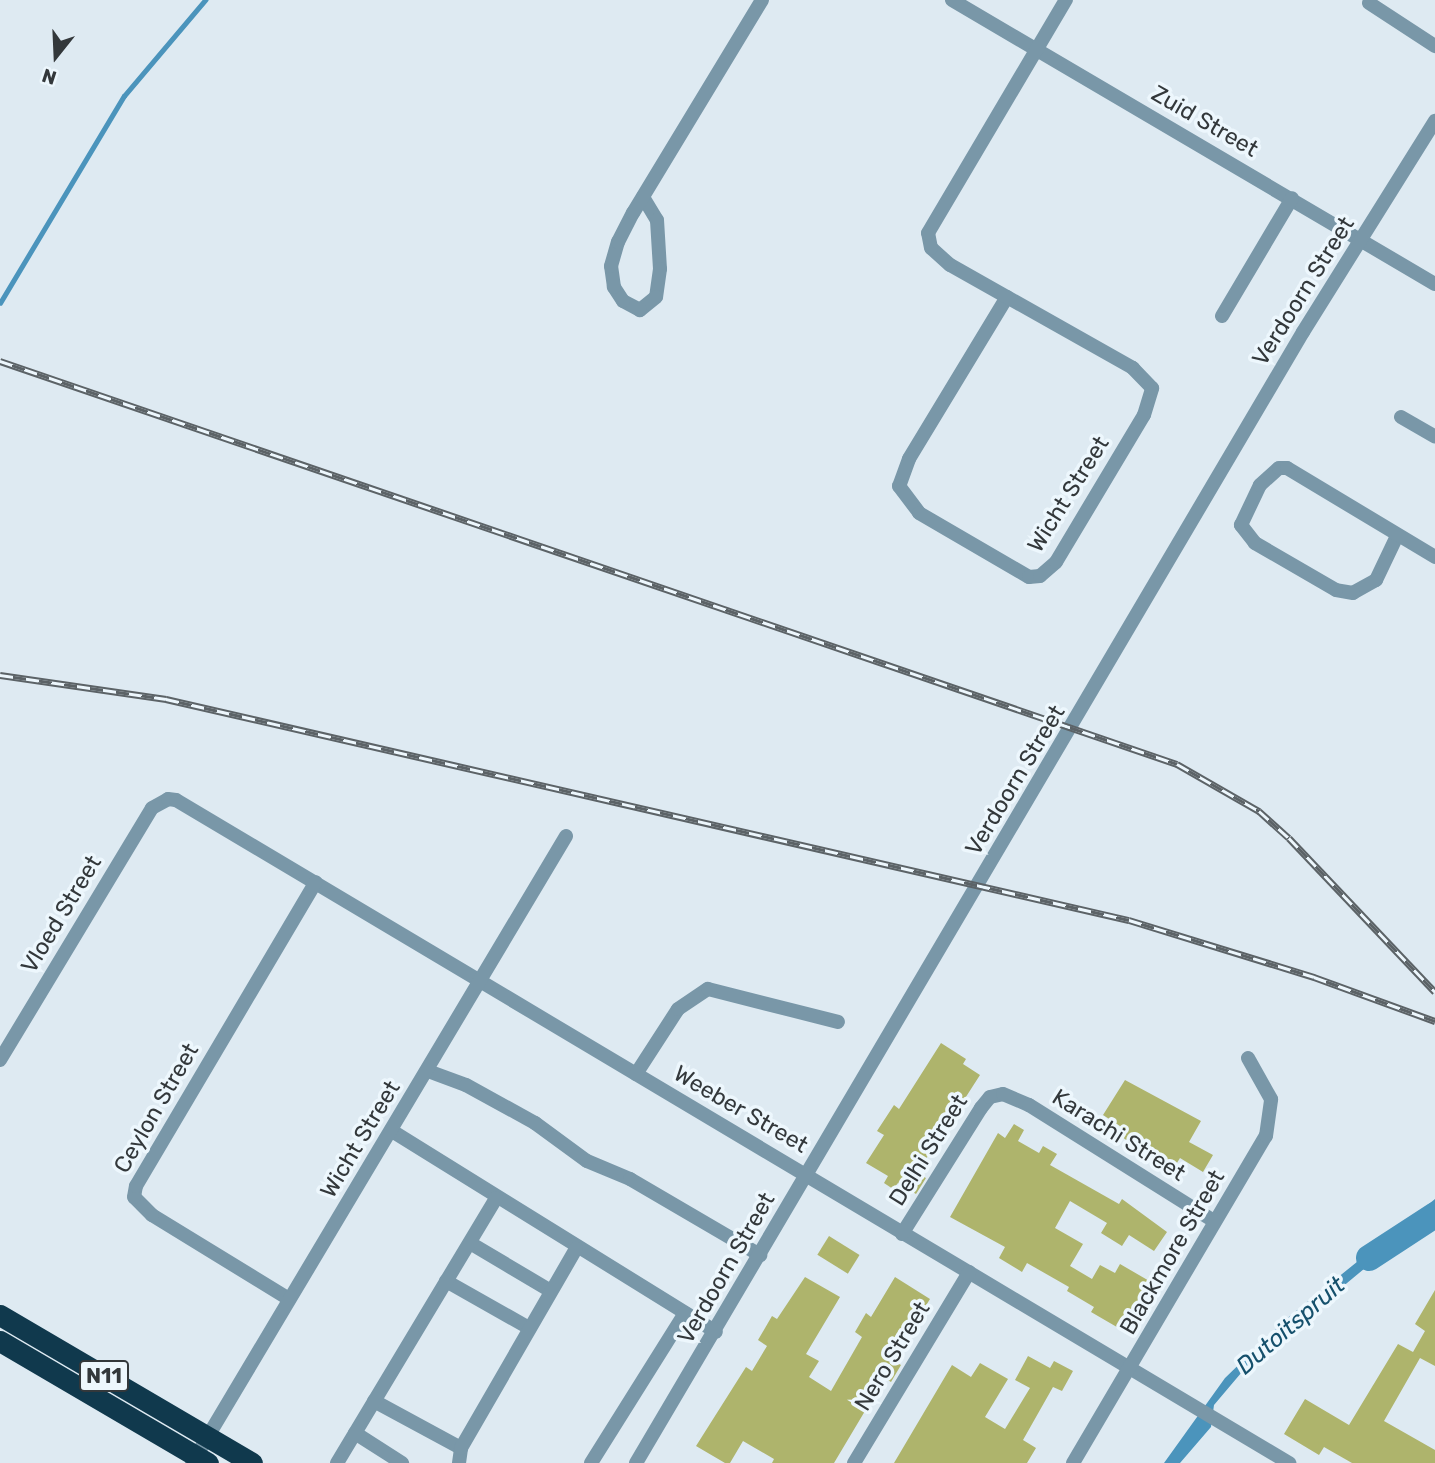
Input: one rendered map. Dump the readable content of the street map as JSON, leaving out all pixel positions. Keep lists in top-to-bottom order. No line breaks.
{"streets":{"highway":["N11"],"street":["Zuid Street","Verdoorn Street","Wicht Street","Vloed Street","Ceylon Street","Weeber Street","Karachi Street","Delhi Street","Blackmore Street","Nero Street"]},"crossings":[["Zuid Street","Verdoorn Street"],["Zuid Street","Wicht Street"],["Verdoorn Street","Weeber Street"],["Wicht Street","Ceylon Street"],["Wicht Street","Weeber Street"],["Wicht Street","N11"],["Vloed Street","Weeber Street"],["Ceylon Street","Weeber Street"],["Weeber Street","Delhi Street"],["Weeber Street","Blackmore Street"],["Weeber Street","Nero Street"],["Karachi Street","Delhi Street"],["Karachi Street","Blackmore Street"]],"water":["Dutoitspruit"],"north":"bottom"}
